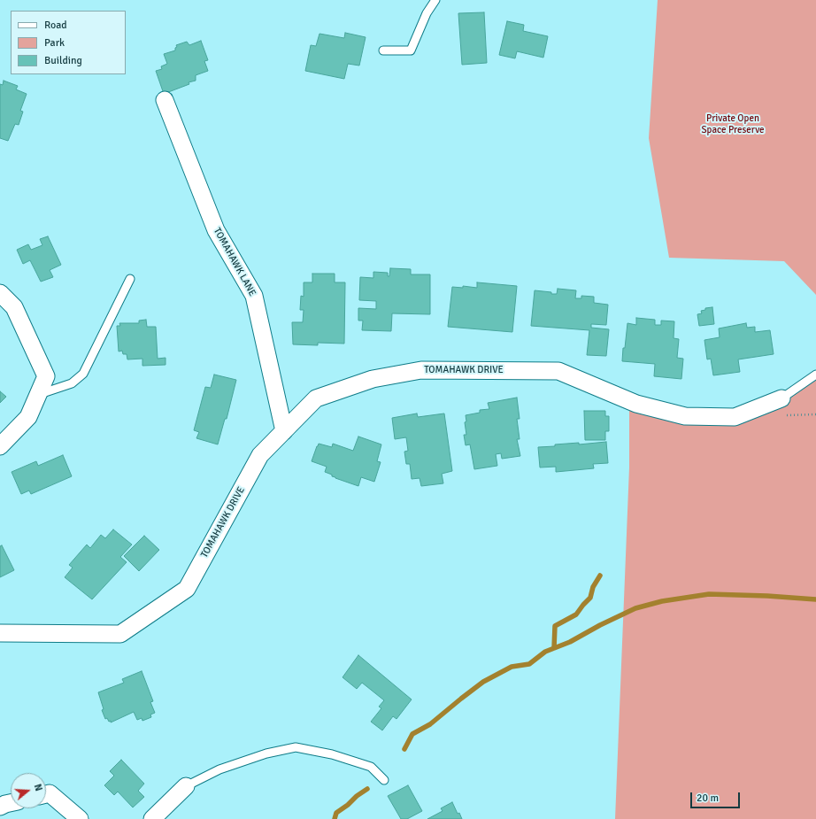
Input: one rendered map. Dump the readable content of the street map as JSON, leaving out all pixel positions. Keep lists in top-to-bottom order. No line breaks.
{"streets":{"street":["TOMAHAWK LANE","TOMAHAWK DRIVE"]},"crossings":[["TOMAHAWK LANE","TOMAHAWK DRIVE"]],"parks":["Private Open Space Preserve"],"legend":["Road","Park","Building"],"scale_bar":"20 m","north":"right"}
